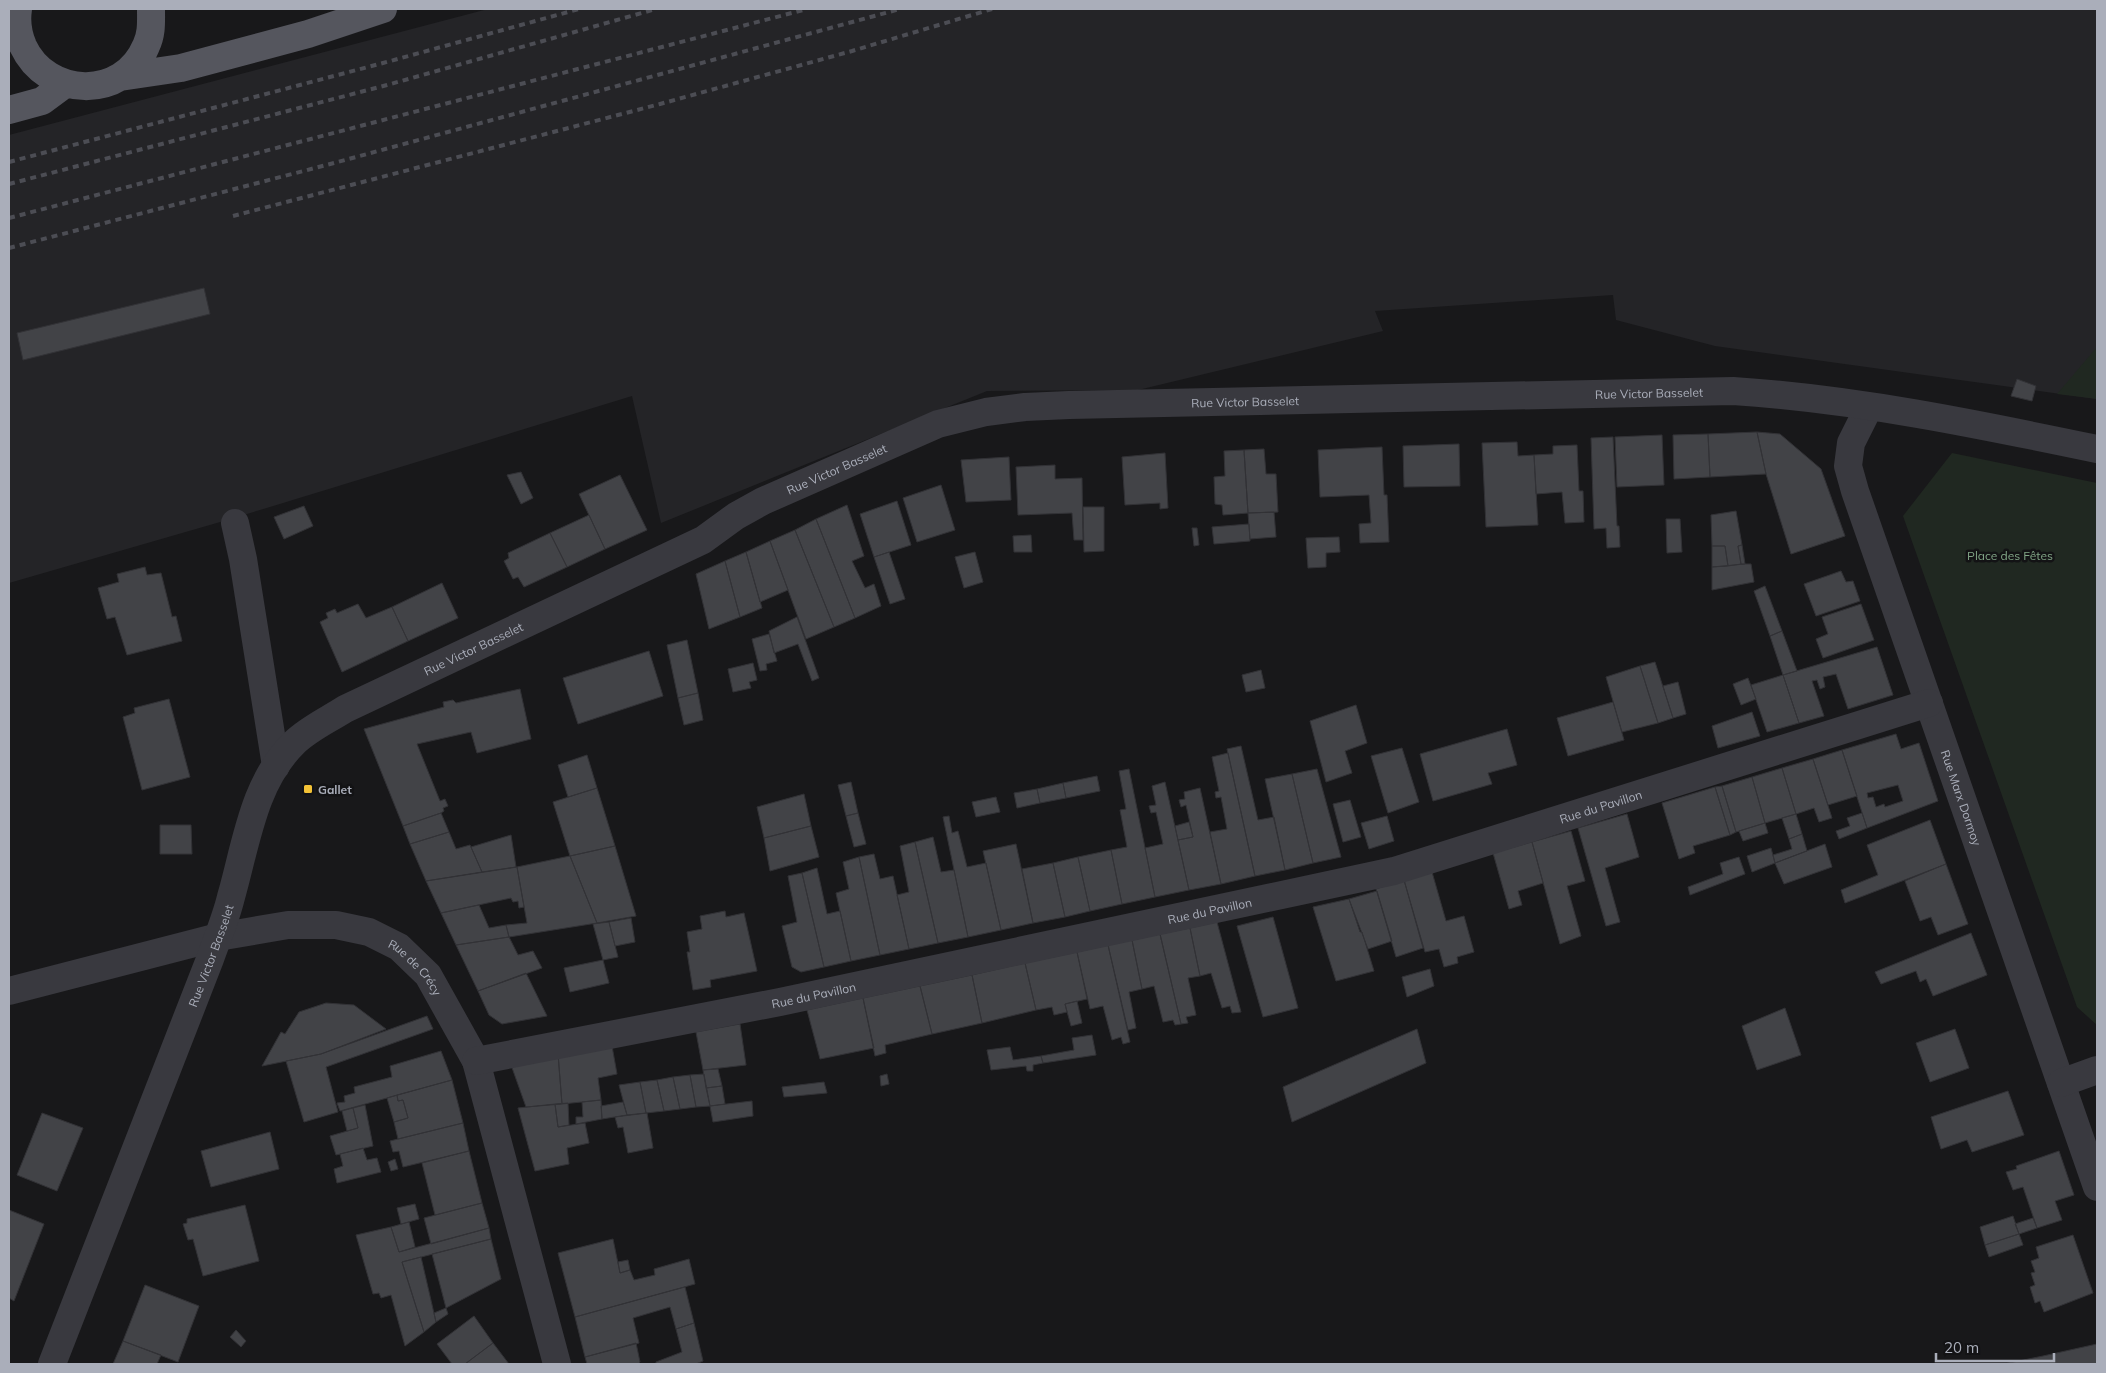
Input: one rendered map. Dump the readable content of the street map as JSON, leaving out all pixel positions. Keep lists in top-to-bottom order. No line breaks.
{"streets":{"street":["Rue Victor Basselet","Rue Marx Dormoy","Rue du Pavillon","Rue de Crécy"]},"crossings":[["Rue Victor Basselet","Rue Marx Dormoy"],["Rue Victor Basselet","Rue de Crécy"],["Rue Marx Dormoy","Rue du Pavillon"],["Rue du Pavillon","Rue de Crécy"]],"parks":["Place des Fêtes"],"places":{"transit":["Gallet"]},"scale_bar":"20 m"}
